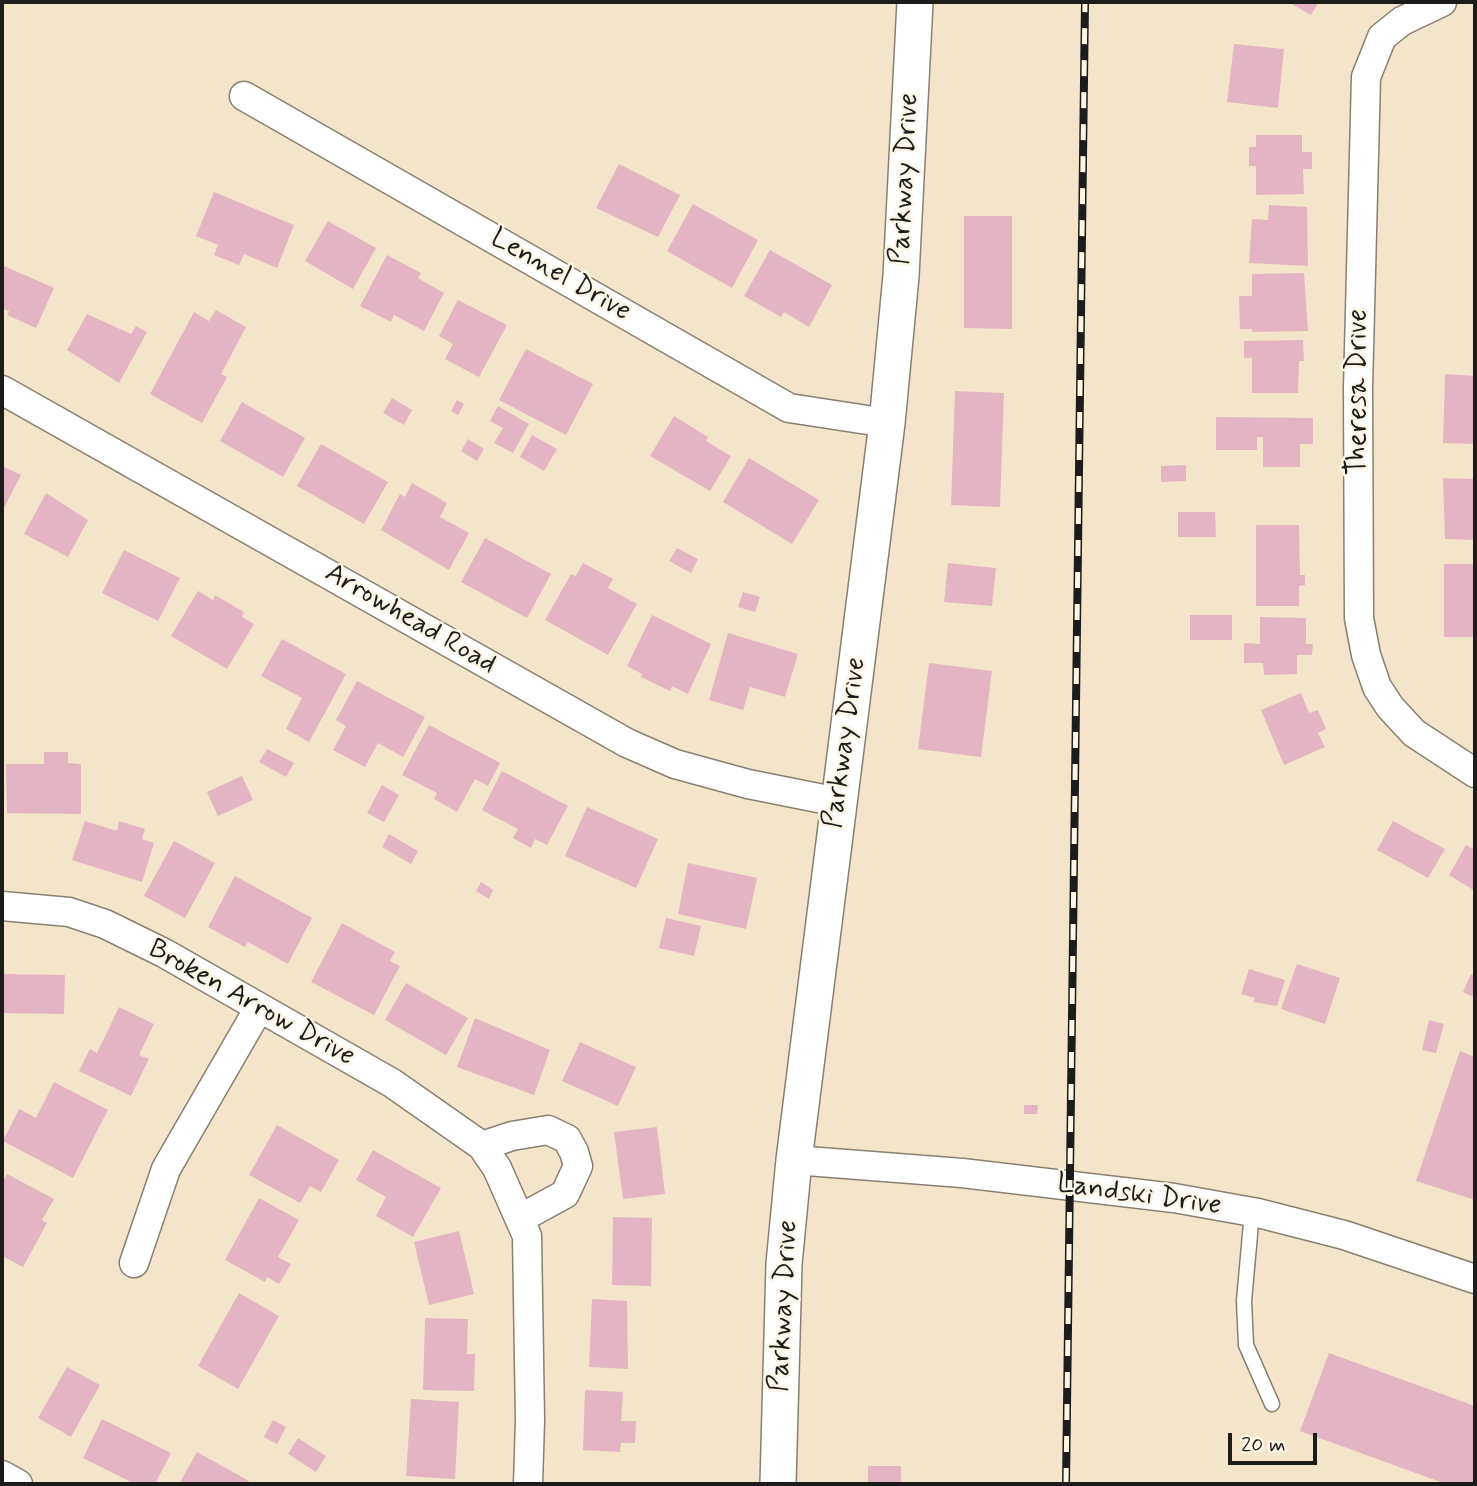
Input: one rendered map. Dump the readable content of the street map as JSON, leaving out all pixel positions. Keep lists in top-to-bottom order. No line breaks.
{"streets":{"street":["Parkway Drive","Lennel Drive","Theresa Drive","Arrowhead Road","Broken Arrow Drive","Landski Drive"]},"crossings":[["Parkway Drive","Lennel Drive"],["Parkway Drive","Arrowhead Road"],["Parkway Drive","Landski Drive"]],"scale_bar":"20 m"}
